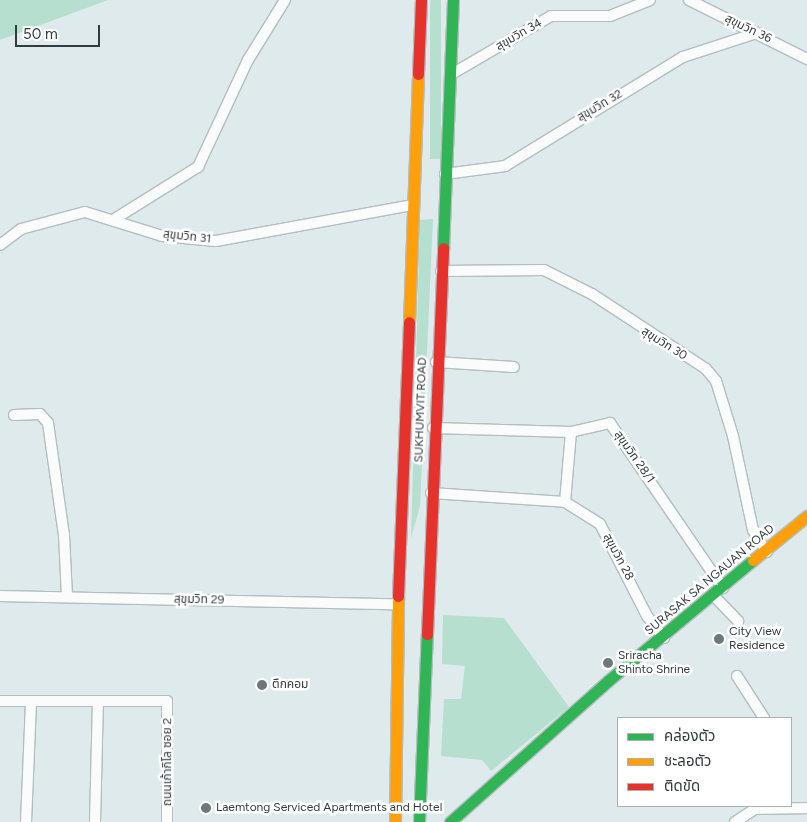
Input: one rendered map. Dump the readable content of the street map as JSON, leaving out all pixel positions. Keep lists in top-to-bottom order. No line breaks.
{"streets":{"main road":["SUKHUMVIT ROAD","SURASAK SA NGAUAN ROAD"],"street":["สุขุมวิท 36","สุขุมวิท 34","สุขุมวิท 32","สุขุมวิท 31","สุขุมวิท 30","สุขุมวิท 28/1","สุขุมวิท 28","สุขุมวิท 29","ถนนเก้ากิโล ซอย 2"]},"crossings":[["สุขุมวิท 36","สุขุมวิท 32"],["สุขุมวิท 34","SUKHUMVIT ROAD"],["สุขุมวิท 32","SUKHUMVIT ROAD"],["สุขุมวิท 31","SUKHUMVIT ROAD"],["สุขุมวิท 30","SUKHUMVIT ROAD"],["สุขุมวิท 30","SURASAK SA NGAUAN ROAD"],["SUKHUMVIT ROAD","สุขุมวิท 28/1"],["SUKHUMVIT ROAD","สุขุมวิท 28"],["SUKHUMVIT ROAD","สุขุมวิท 29"],["สุขุมวิท 28/1","SURASAK SA NGAUAN ROAD"],["สุขุมวิท 28","SURASAK SA NGAUAN ROAD"]],"places":["City View Residence","Sriracha Shinto Shrine","ตึกคอม","Laemtong Serviced Apartments and Hotel"],"legend":["คล่องตัว","ชะลอตัว","ติดขัด"],"scale_bar":"50 m"}
